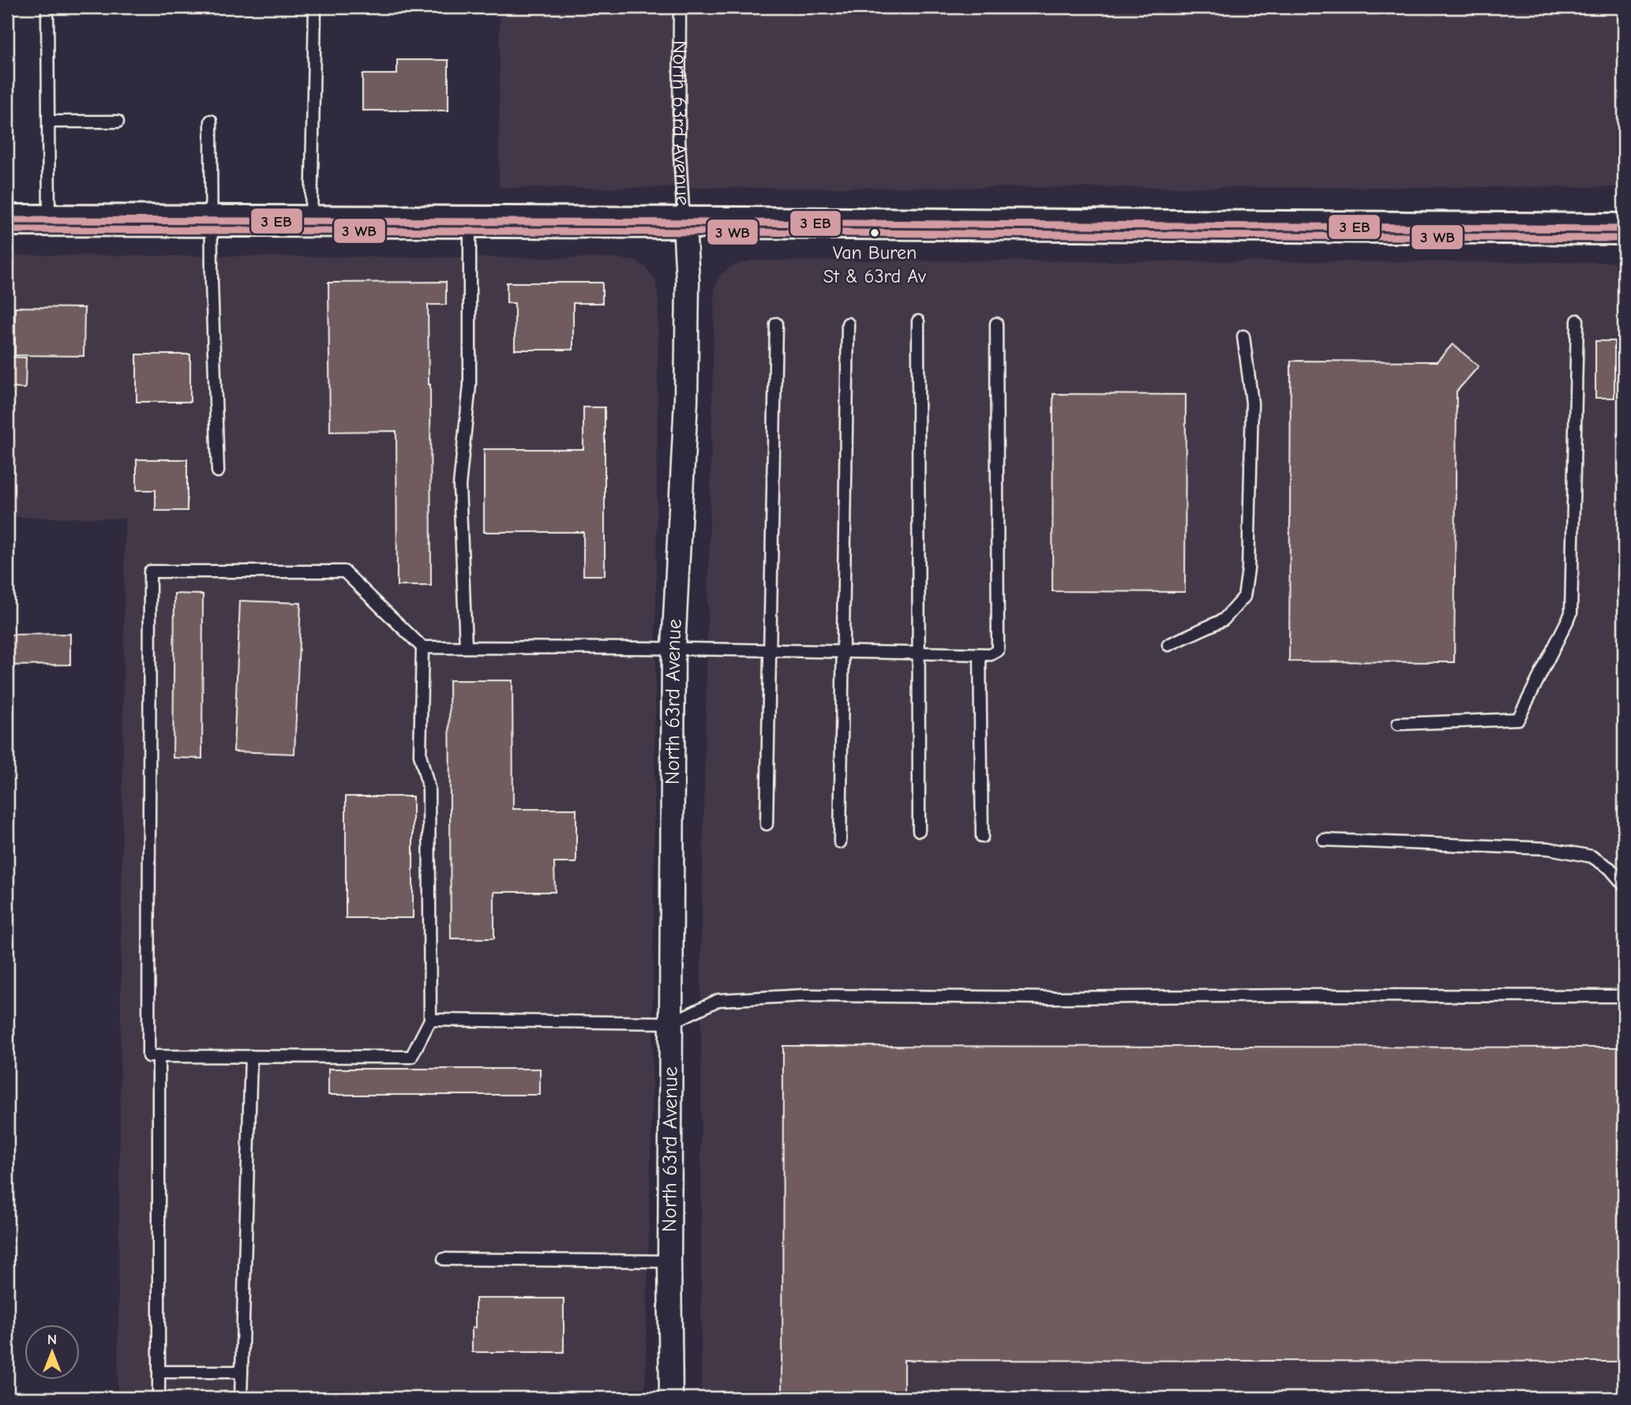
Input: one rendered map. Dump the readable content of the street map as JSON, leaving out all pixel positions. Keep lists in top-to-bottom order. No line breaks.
{"streets":{"street":["North 63rd Avenue"]},"places":["Van Buren St & 63rd Av"],"north":"top"}
